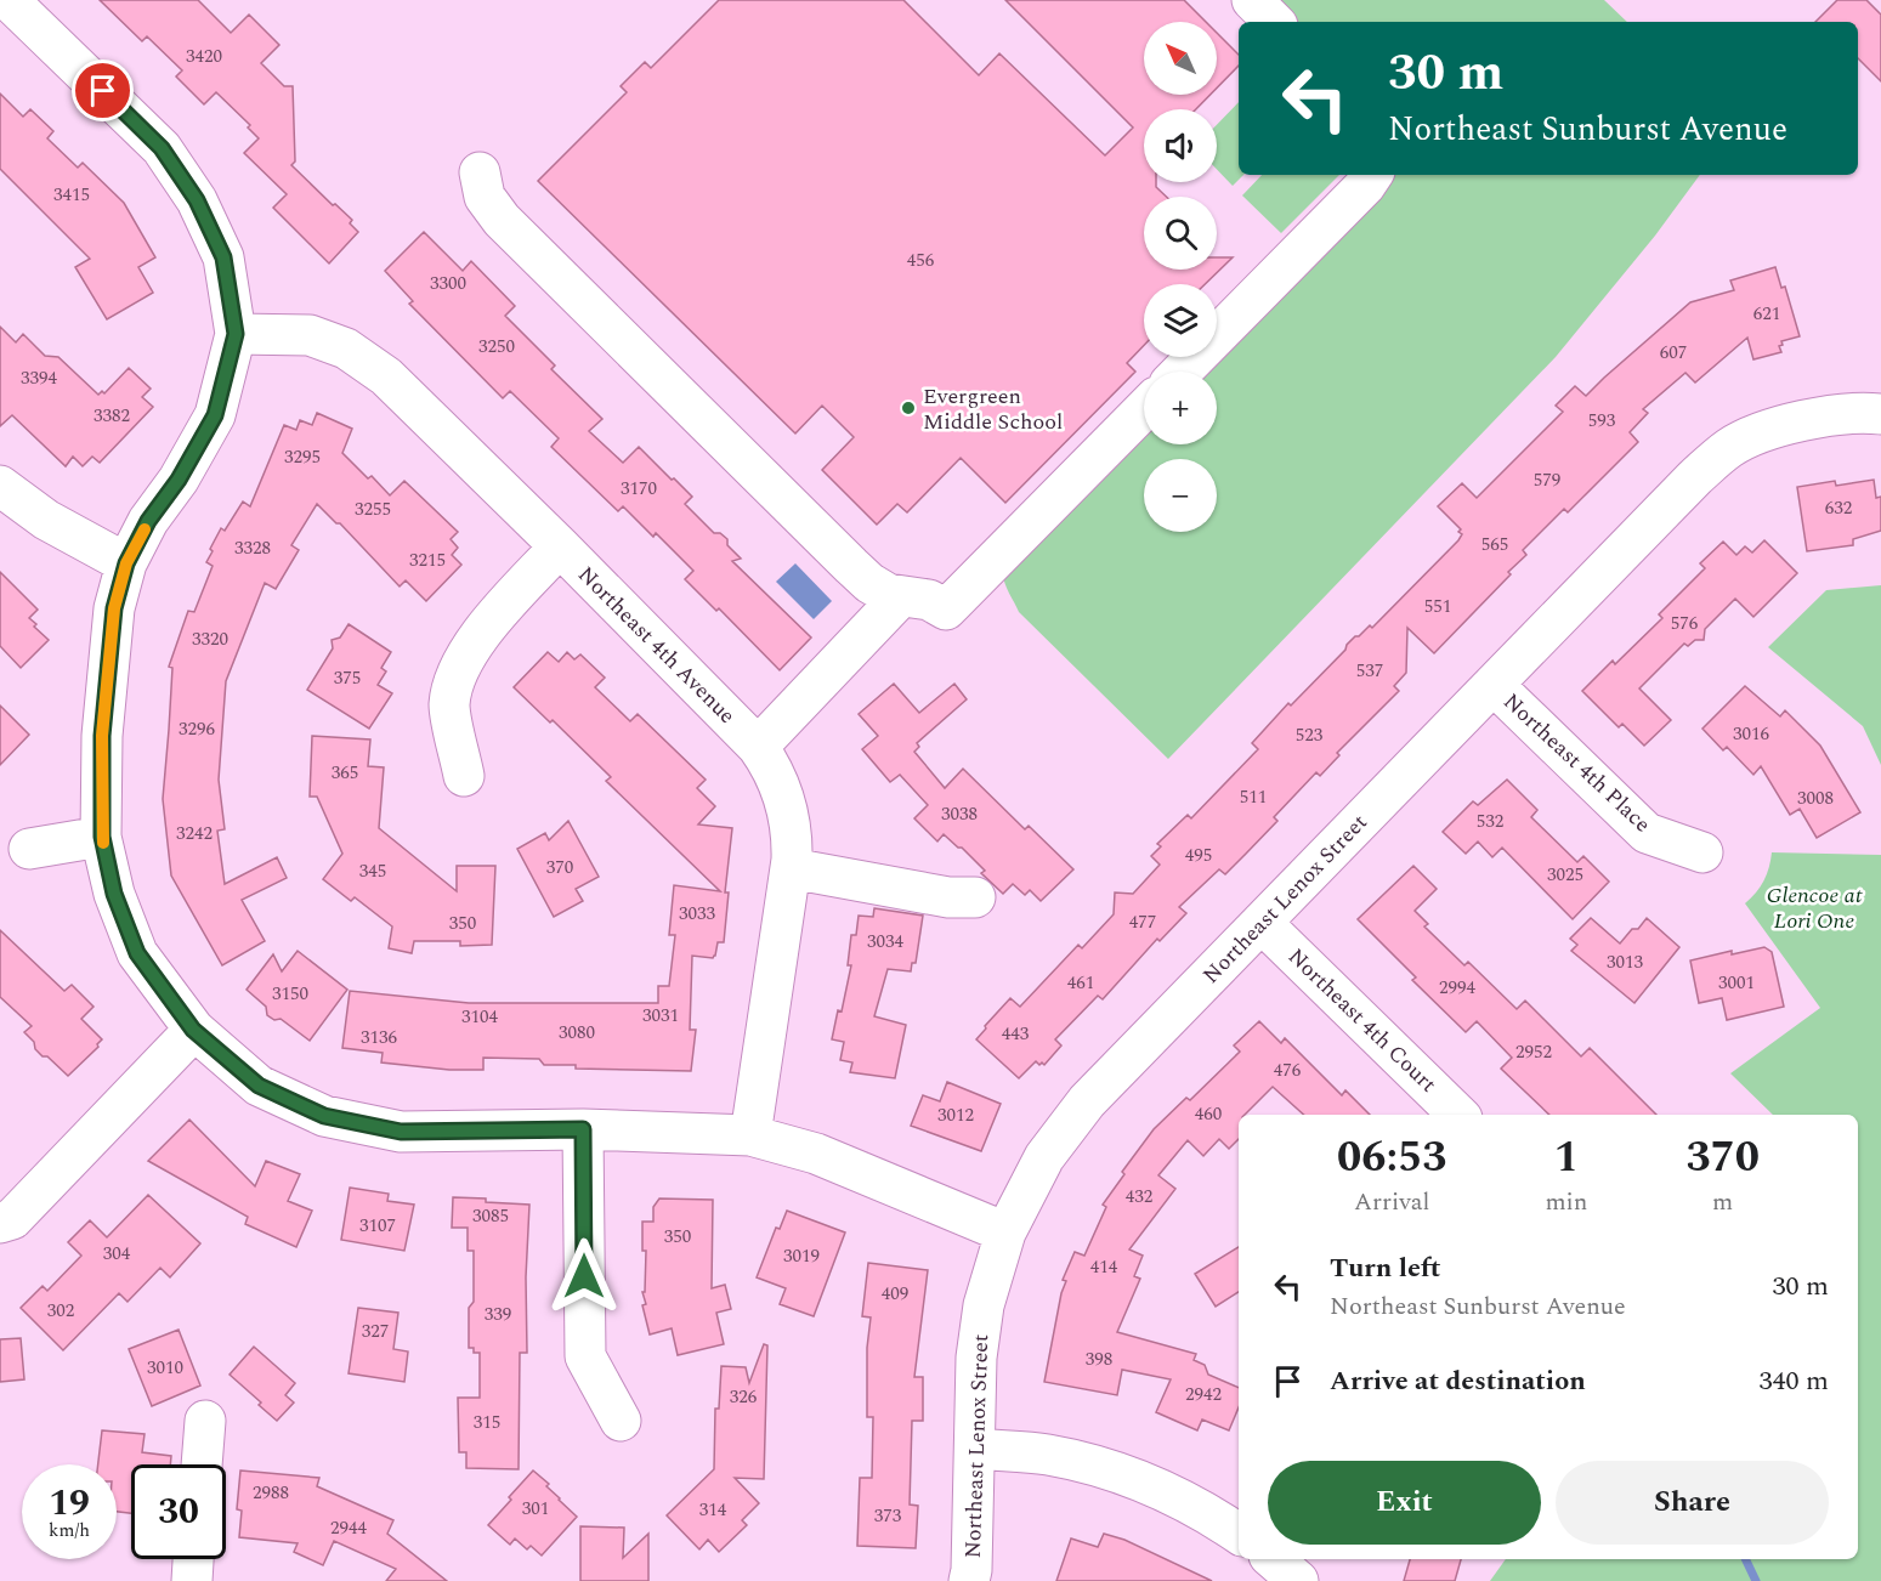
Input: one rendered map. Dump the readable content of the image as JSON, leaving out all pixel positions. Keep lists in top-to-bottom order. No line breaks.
{"streets":{"street":["Northeast 4th Avenue","Northeast 4th Place","Northeast Lenox Street","Northeast 4th Court"]},"crossings":[["Northeast 4th Place","Northeast Lenox Street"],["Northeast Lenox Street","Northeast 4th Court"]],"parks":["Glencoe at Lori One"],"places":["Evergreen Middle School"],"house_numbers":["3420","3415","456","3300","621","3250","607","3394","3382","593","3295","579","3170","632","3255","565","3328","3215","551","576","3320","537","375","3296","3016","523","365","511","3008","3038","532","3242","495","370","345","3025","3033","477","350","3034","3013","461","3001","2994","3150","3031","3104","3080","443","3136","2952","476","460","3012","432","3085","3107","350","304","3019","414","409","302","339","327","398","3010","2942","326","315","2988","301","314","373","2944"],"north":"top left","page":{"map_buttons":["+","−"],"turn":["30 m","Northeast Sunburst Avenue"],"eta":["06:53","Arrival","1","min","370","m"],"list":[{"name":"Turn left","note":"Northeast Sunburst Avenue","value":"30 m"},{"name":"Arrive at destination","value":"340 m"}],"buttons":["Exit","Share"],"speed":"19 km/h","limit":"30"}}
